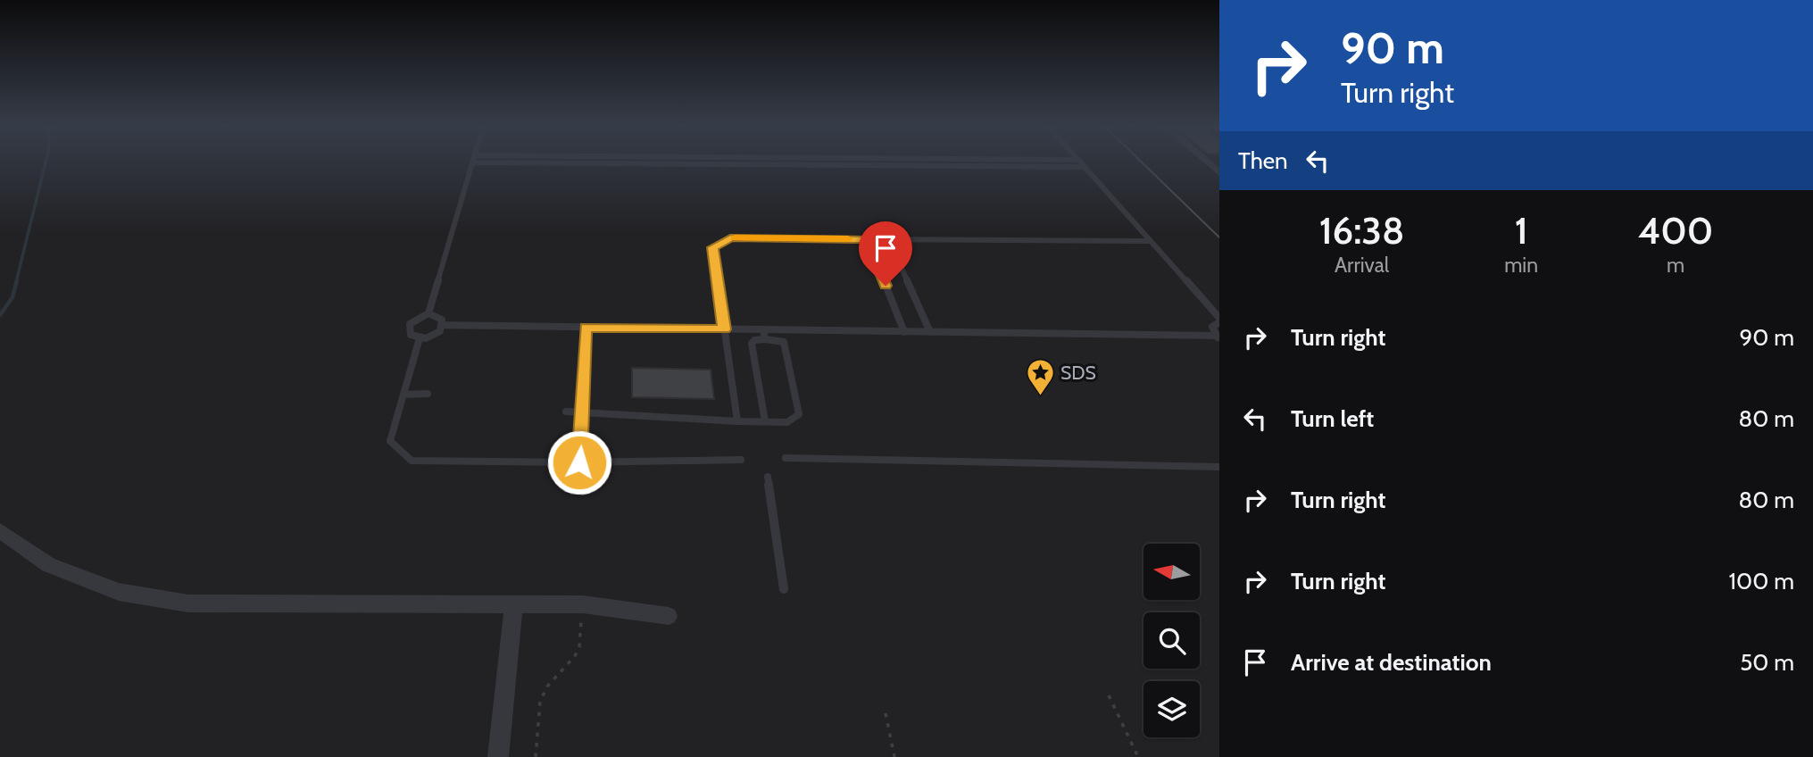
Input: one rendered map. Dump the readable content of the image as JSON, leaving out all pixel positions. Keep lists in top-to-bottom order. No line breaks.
{"places":{"place":["SDS"]},"north":"left","page":{"turn":["90 m","Turn right"],"then":"Then","eta":["16:38","Arrival","1","min","400","m"],"list":[{"name":"Turn right","value":"90 m"},{"name":"Turn left","value":"80 m"},{"name":"Turn right","value":"80 m"},{"name":"Turn right","value":"100 m"},{"name":"Arrive at destination","value":"50 m"}]}}
